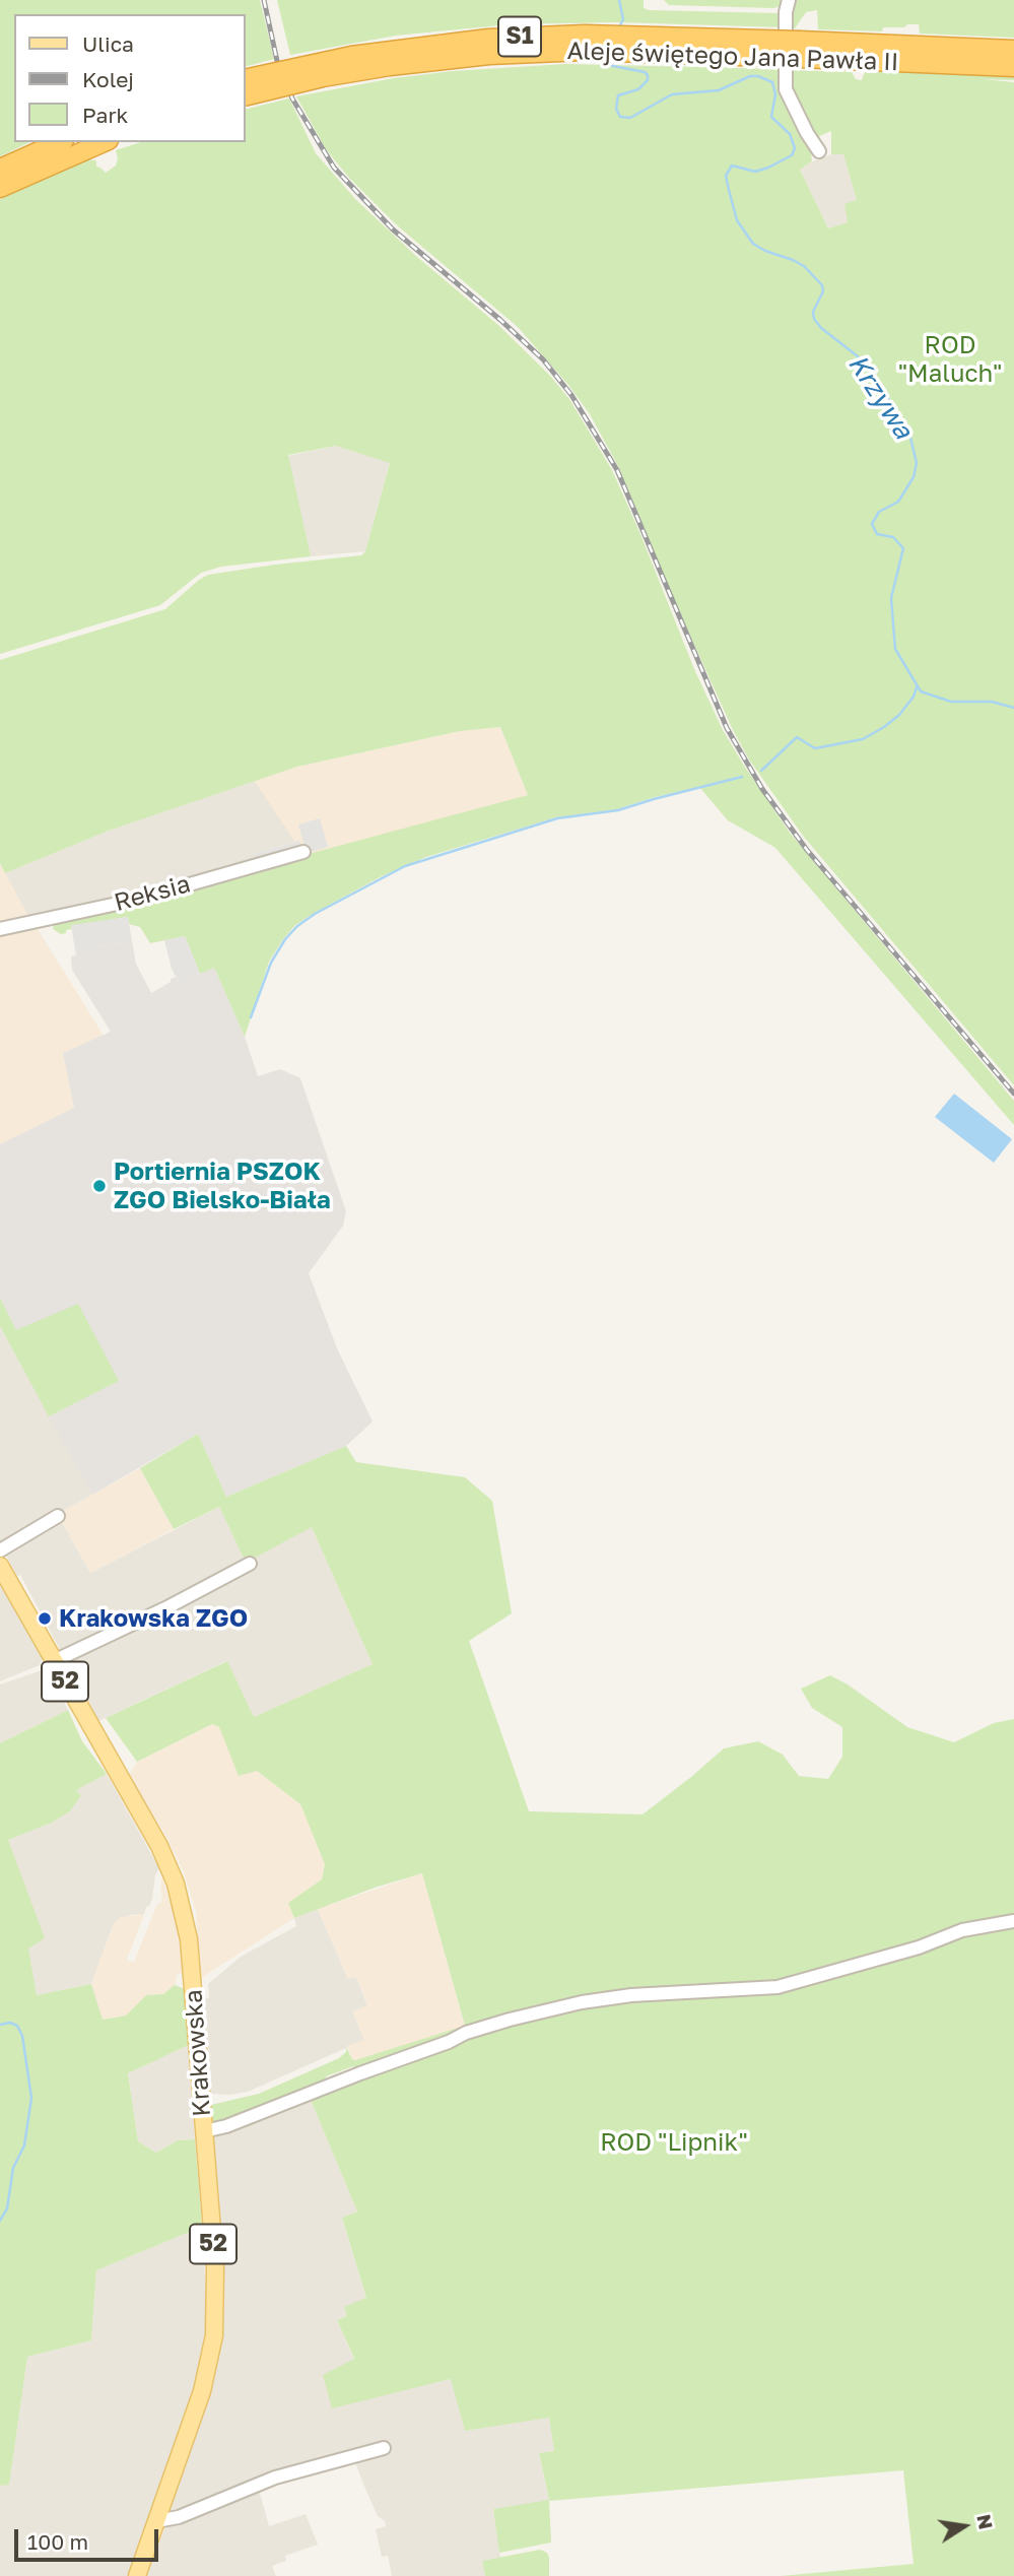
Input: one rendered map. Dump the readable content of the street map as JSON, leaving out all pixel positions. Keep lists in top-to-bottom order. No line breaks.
{"streets":{"highway":["S1","Aleje świętego Jana Pawła II"],"main road":["52","Krakowska"],"street":["Reksia"]},"water":["Krzywa"],"parks":["ROD \"Maluch\"","ROD \"Lipnik\""],"places":["Portiernia PSZOK ZGO Bielsko-Biała","Krakowska ZGO"],"legend":["Ulica","Kolej","Park"],"scale_bar":"100 m","north":"right"}
